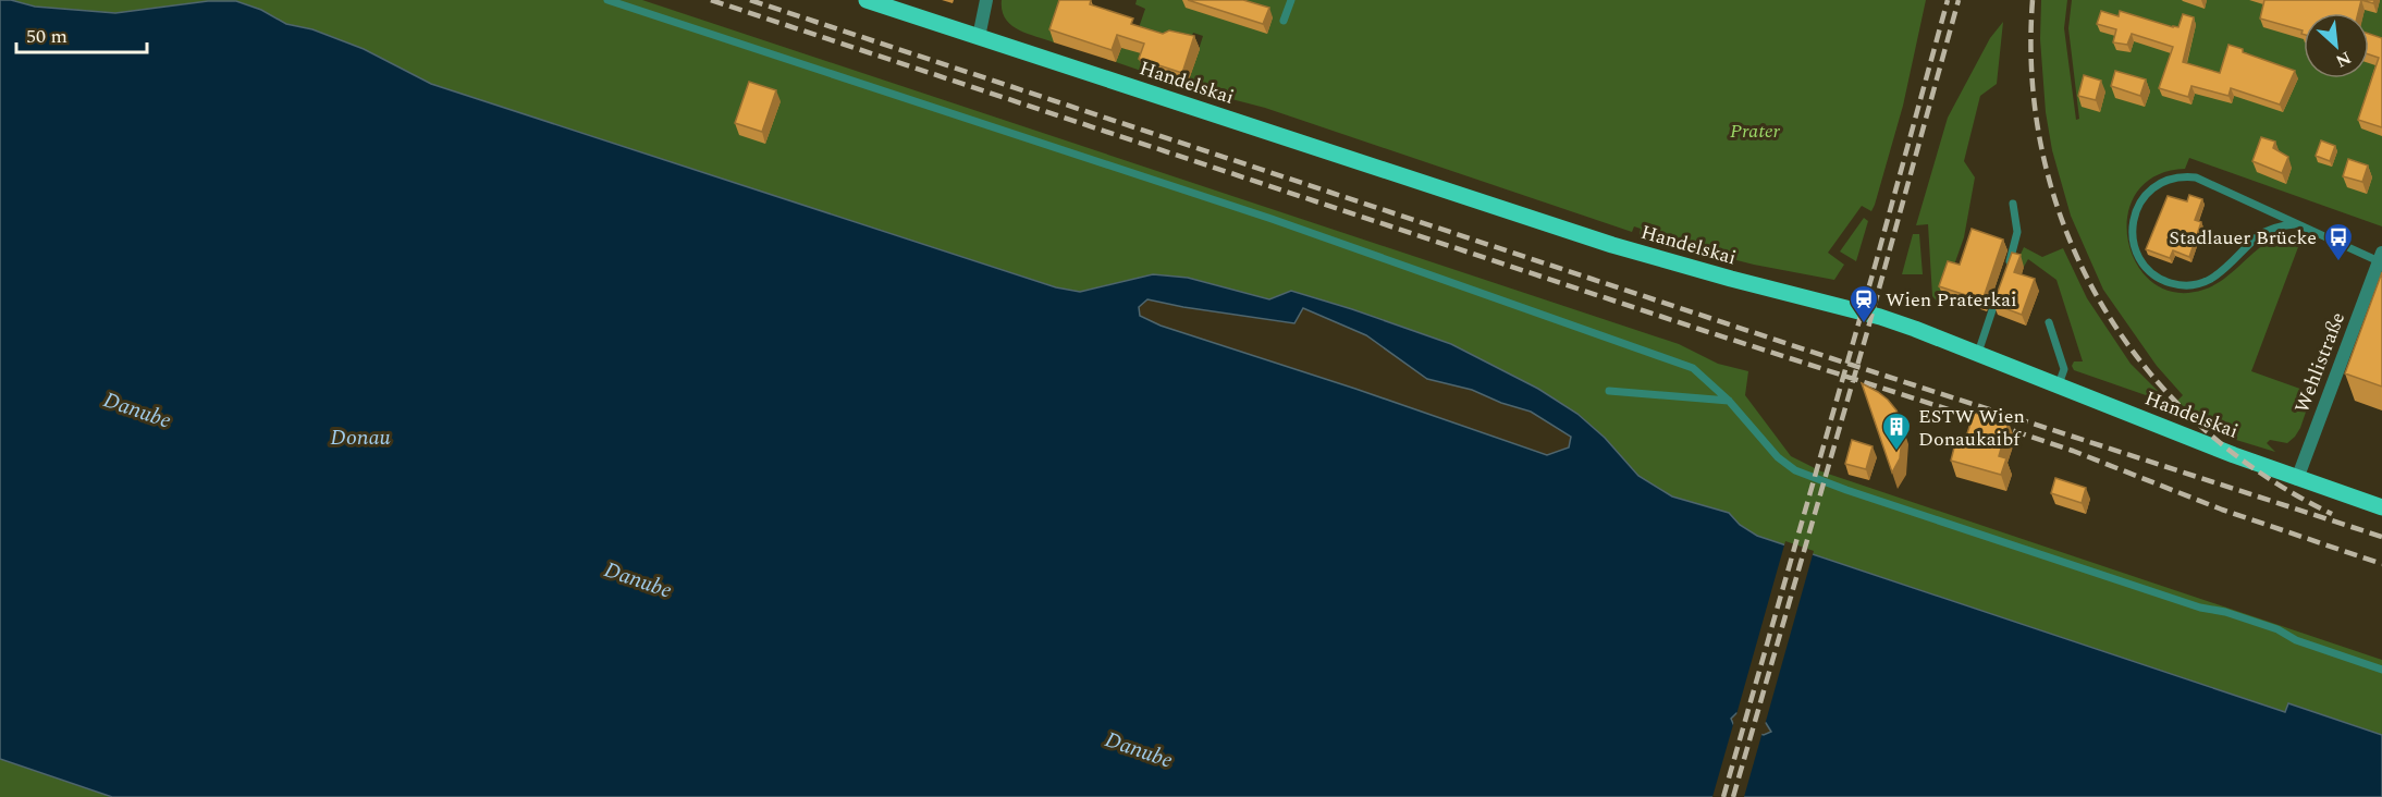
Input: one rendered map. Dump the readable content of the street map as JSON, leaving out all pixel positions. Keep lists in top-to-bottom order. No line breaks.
{"streets":{"main road":["Handelskai"],"street":["Wehlistraße"]},"crossings":[["Handelskai","Wehlistraße"]],"water":["Danube","Donau"],"parks":["Prater"],"places":{"bus stop":["Stadlauer Brücke"],"station":["Wien Praterkai"],"building":["ESTW Wien Donaukaibf"]},"scale_bar":"50 m","north":"bottom right"}
